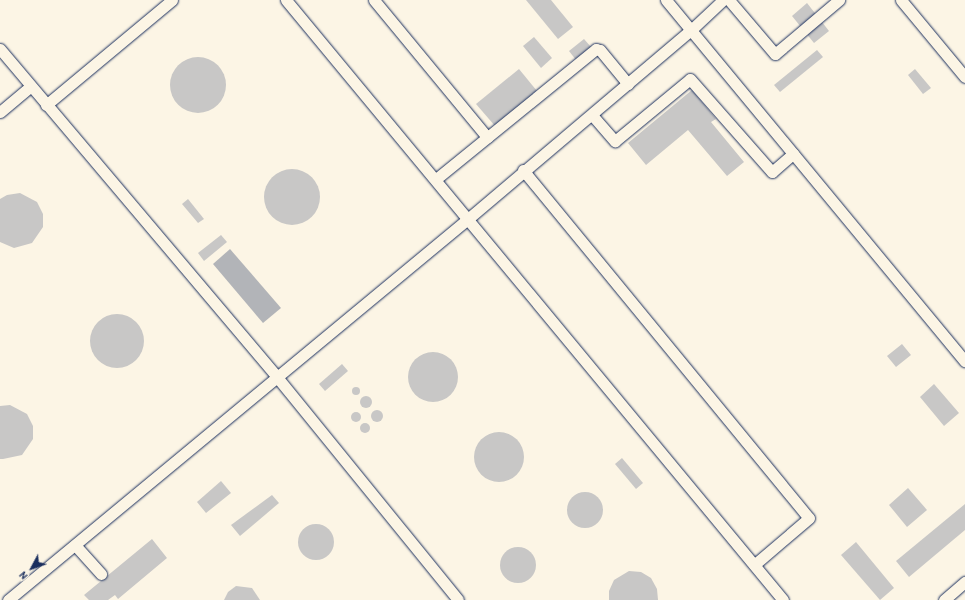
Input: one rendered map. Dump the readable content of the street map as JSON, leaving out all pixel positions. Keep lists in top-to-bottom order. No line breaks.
{"north":"bottom left"}
